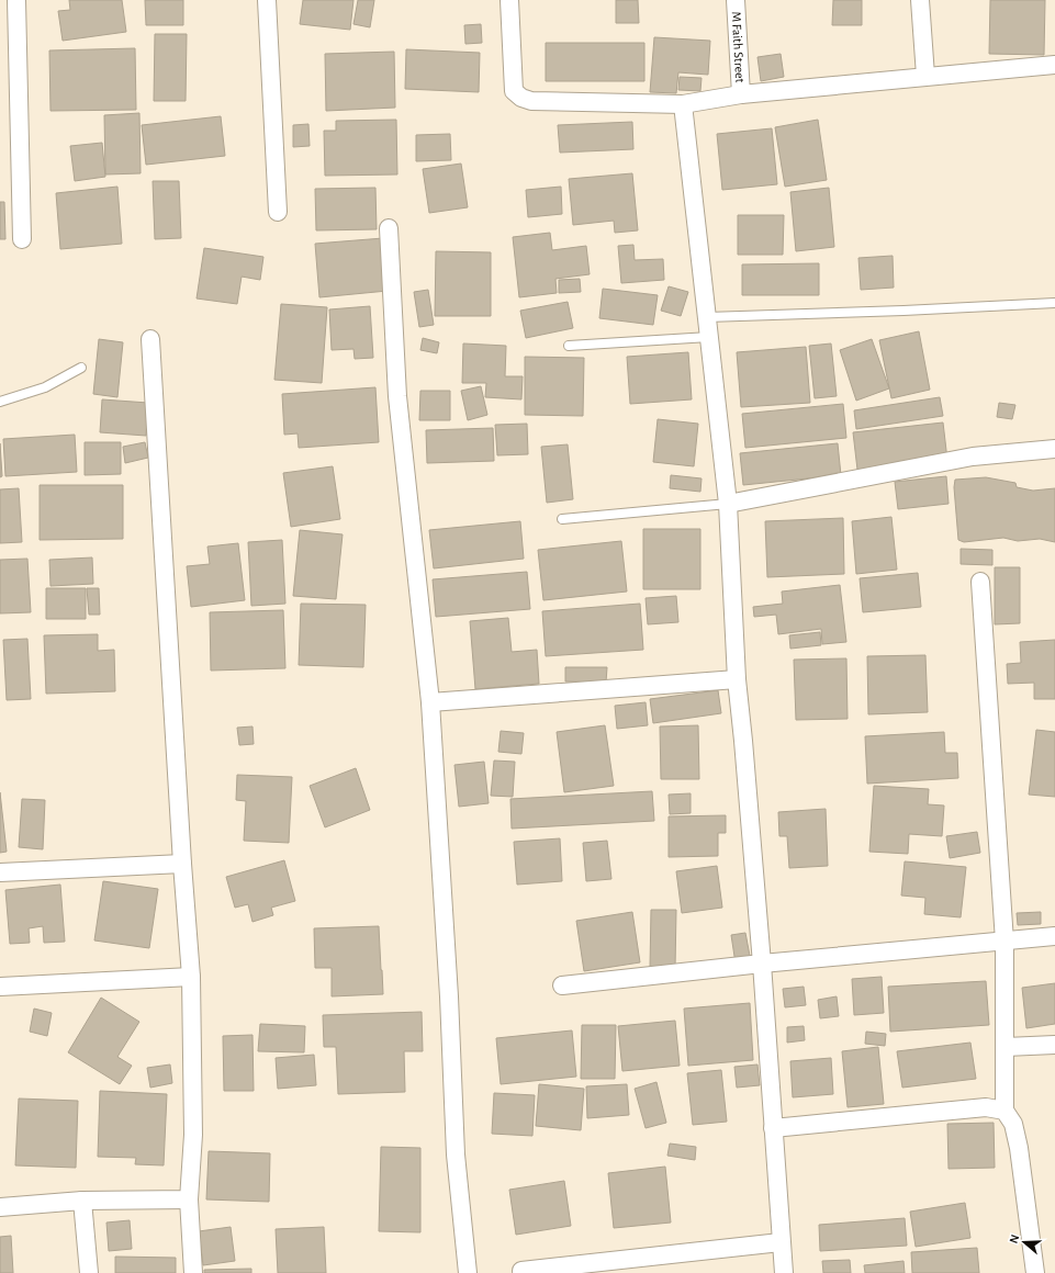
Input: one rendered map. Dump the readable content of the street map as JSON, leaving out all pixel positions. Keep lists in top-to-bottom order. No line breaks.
{"streets":{"street":["M Faith Street"]},"north":"left"}
